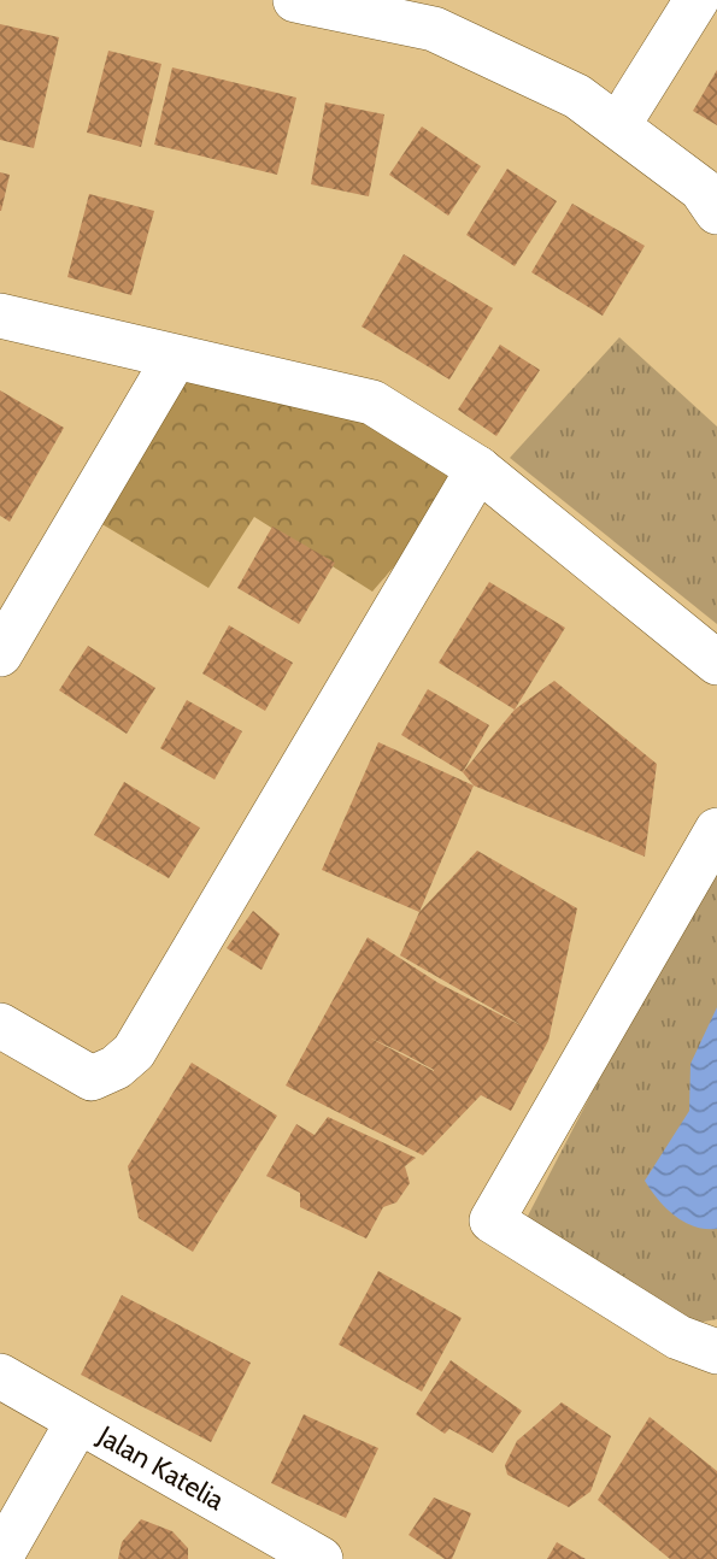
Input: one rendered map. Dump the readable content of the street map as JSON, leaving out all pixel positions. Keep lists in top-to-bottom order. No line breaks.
{"streets":{"street":["Jalan Katelia"]}}
